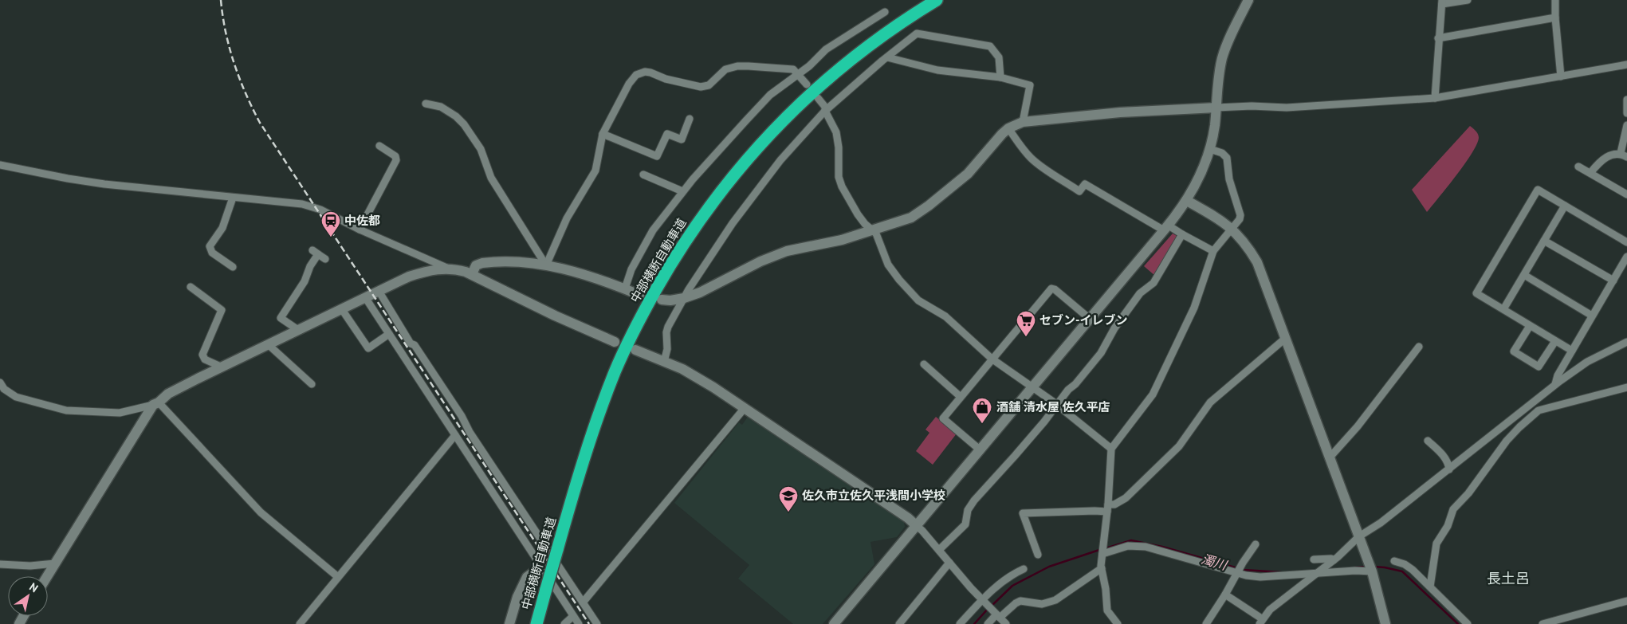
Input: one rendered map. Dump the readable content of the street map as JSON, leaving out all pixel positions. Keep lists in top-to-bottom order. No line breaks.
{"streets":{"highway":["中部横断自動車道"]},"districts":["長土呂"],"water":["濁川"],"places":{"station":["中佐都"],"supermarket":["セブン-イレブン"],"shop":["酒舗 清水屋 佐久平店"],"school or university":["佐久市立佐久平浅間小学校"]},"north":"top right"}
